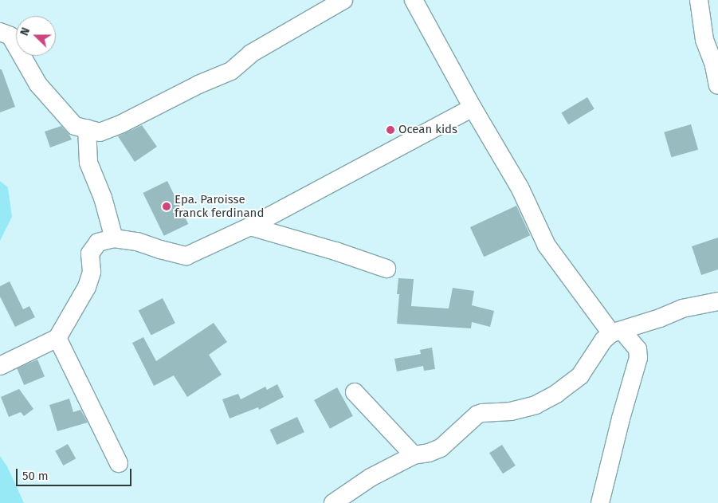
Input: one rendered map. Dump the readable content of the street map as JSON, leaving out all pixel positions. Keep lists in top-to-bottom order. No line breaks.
{"places":["Ocean kids","Epa. Paroisse franck ferdinand"],"scale_bar":"50 m","north":"left"}
